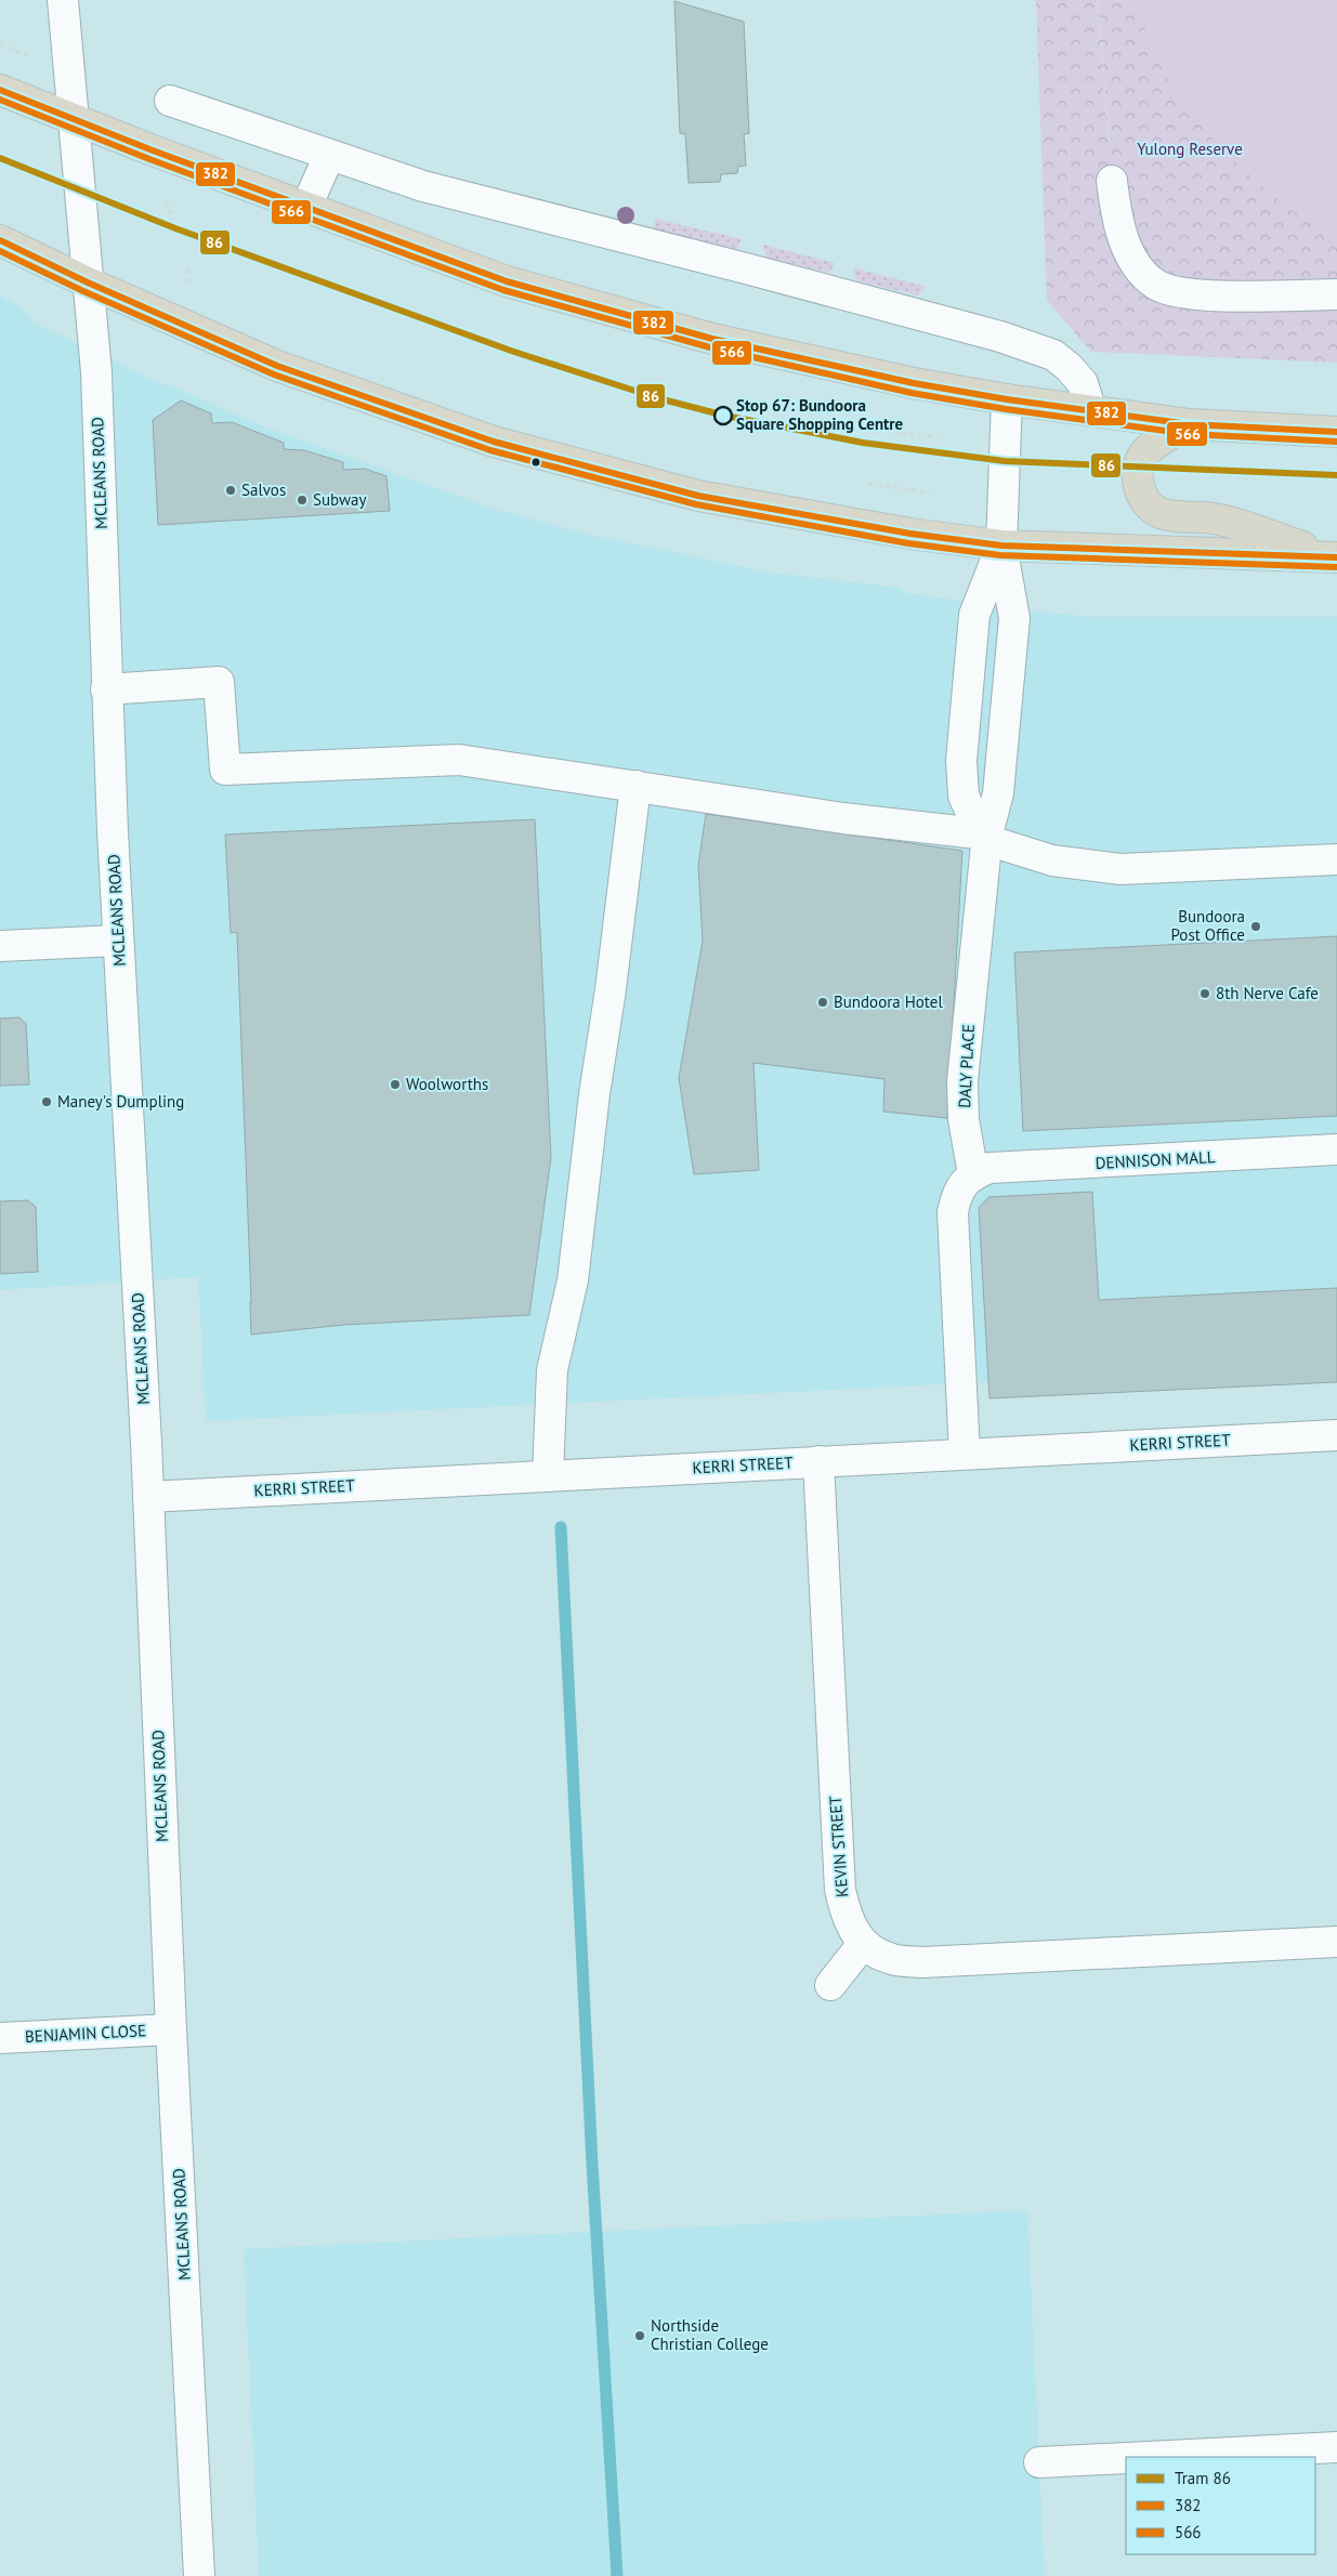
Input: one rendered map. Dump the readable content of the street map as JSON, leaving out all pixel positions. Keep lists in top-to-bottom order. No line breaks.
{"streets":{"street":["MCLEANS ROAD","DALY PLACE","DENNISON MALL","KERRI STREET","KEVIN STREET","BENJAMIN CLOSE"]},"crossings":[["MCLEANS ROAD","KERRI STREET"],["MCLEANS ROAD","BENJAMIN CLOSE"],["DALY PLACE","DENNISON MALL"],["KERRI STREET","KEVIN STREET"]],"parks":["Yulong Reserve"],"places":["Stop 67: Bundoora Square Shopping Centre","Salvos","Subway","Bundoora Post Office","8th Nerve Cafe","Bundoora Hotel","Woolworths","Maney's Dumpling","Northside Christian College"],"lines":["transit line 382","transit line 566","tram line 86"],"legend":["Tram 86","382","566"]}
